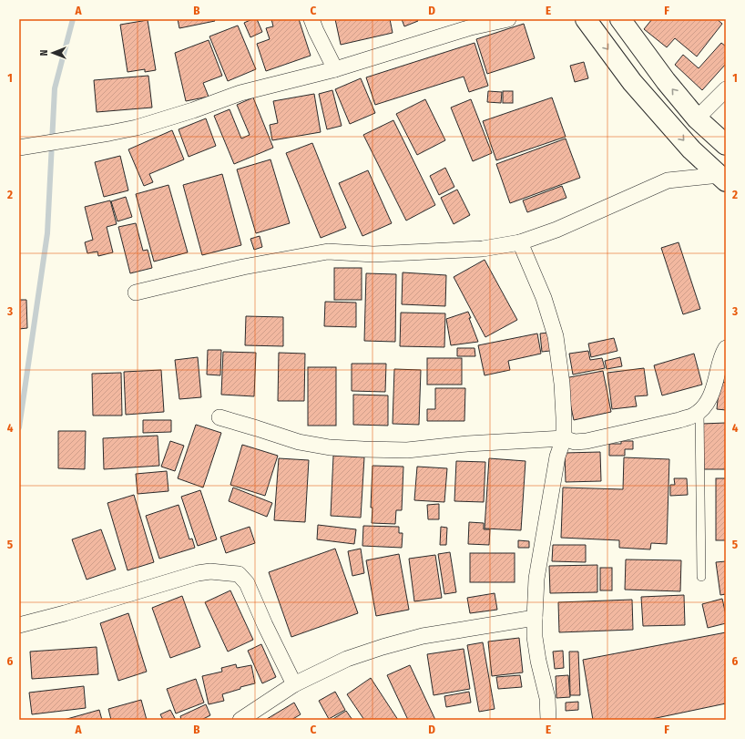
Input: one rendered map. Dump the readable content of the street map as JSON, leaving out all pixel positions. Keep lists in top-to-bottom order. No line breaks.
{"north":"left","grid":{"columns":["A","B","C","D","E","F"],"rows":["1","2","3","4","5","6"]}}
